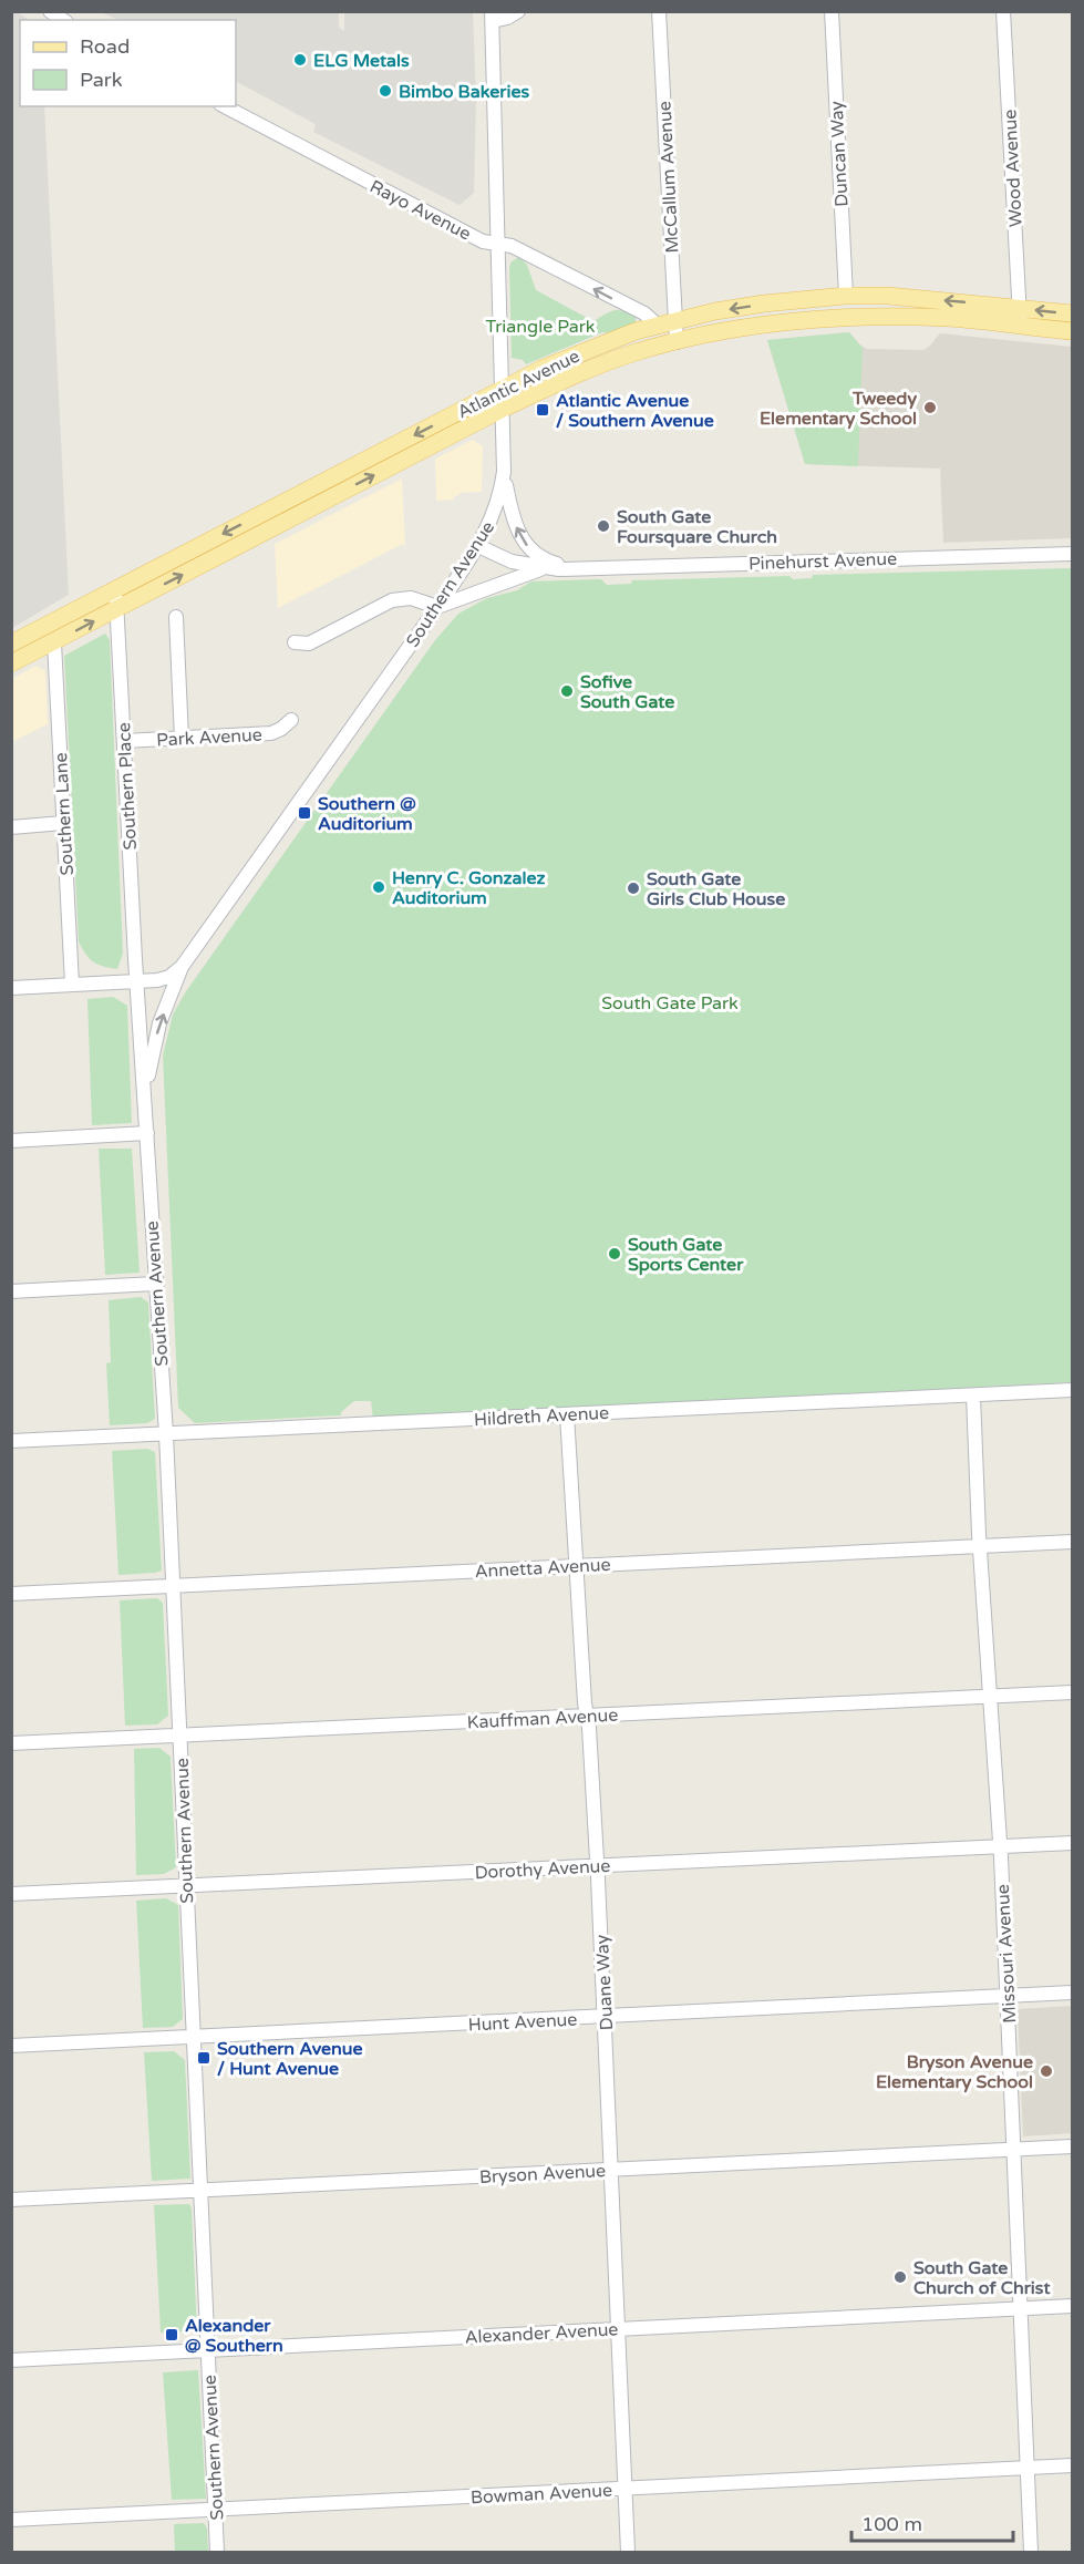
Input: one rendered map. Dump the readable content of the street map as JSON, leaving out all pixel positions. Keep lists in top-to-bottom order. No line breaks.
{"streets":{"main road":["Atlantic Avenue"],"street":["Duncan Way","Wood Avenue","McCallum Avenue","Rayo Avenue","Pinehurst Avenue","Southern Avenue","Park Avenue","Southern Place","Southern Lane","Hildreth Avenue","Annetta Avenue","Kauffman Avenue","Dorothy Avenue","Missouri Avenue","Duane Way","Hunt Avenue","Bryson Avenue","Alexander Avenue","Bowman Avenue"]},"crossings":[["Duncan Way","Atlantic Avenue"],["Wood Avenue","Atlantic Avenue"],["McCallum Avenue","Atlantic Avenue"],["Rayo Avenue","Atlantic Avenue"],["Rayo Avenue","Southern Avenue"],["Atlantic Avenue","Southern Avenue"],["Atlantic Avenue","Southern Place"],["Atlantic Avenue","Southern Lane"],["Pinehurst Avenue","Southern Avenue"],["Southern Avenue","Southern Place"],["Southern Avenue","Hildreth Avenue"],["Southern Avenue","Annetta Avenue"],["Southern Avenue","Kauffman Avenue"],["Southern Avenue","Dorothy Avenue"],["Southern Avenue","Hunt Avenue"],["Southern Avenue","Bryson Avenue"],["Southern Avenue","Alexander Avenue"],["Southern Avenue","Bowman Avenue"],["Park Avenue","Southern Place"],["Hildreth Avenue","Missouri Avenue"],["Hildreth Avenue","Duane Way"],["Annetta Avenue","Missouri Avenue"],["Annetta Avenue","Duane Way"],["Kauffman Avenue","Missouri Avenue"],["Kauffman Avenue","Duane Way"],["Dorothy Avenue","Missouri Avenue"],["Dorothy Avenue","Duane Way"],["Missouri Avenue","Hunt Avenue"],["Missouri Avenue","Bryson Avenue"],["Missouri Avenue","Alexander Avenue"],["Missouri Avenue","Bowman Avenue"],["Duane Way","Hunt Avenue"],["Duane Way","Bryson Avenue"],["Duane Way","Alexander Avenue"],["Duane Way","Bowman Avenue"]],"one_way":["Rayo Avenue"],"parks":["Triangle Park","South Gate Park"],"places":{"other":["ELG Metals","Bimbo Bakeries","Tweedy Elementary School","South Gate Foursquare Church","Sofive South Gate","Henry C. Gonzalez Auditorium","South Gate Girls Club House","South Gate Sports Center","Bryson Avenue Elementary School","South Gate Church of Christ"],"transit":["Atlantic Avenue / Southern Avenue","Southern @ Auditorium","Southern Avenue / Hunt Avenue","Alexander @ Southern"]},"legend":["Road","Park"],"scale_bar":"100 m"}
